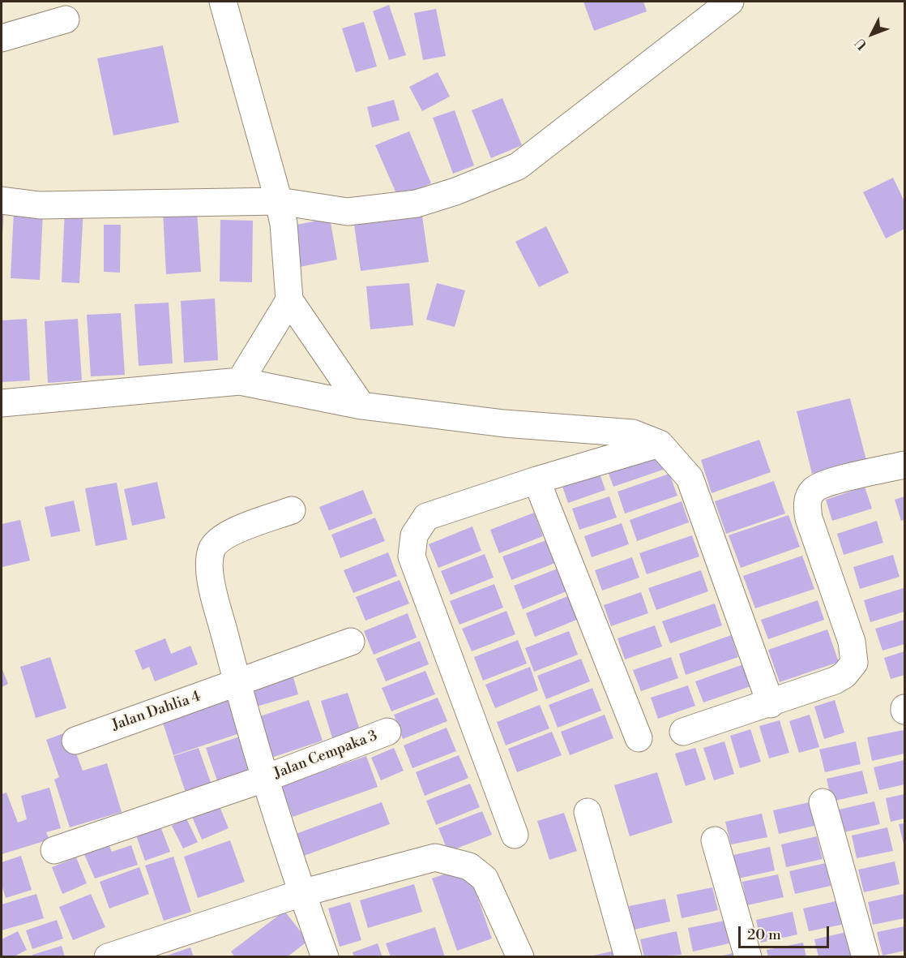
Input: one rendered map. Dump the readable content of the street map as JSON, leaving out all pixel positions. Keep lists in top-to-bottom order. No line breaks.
{"streets":{"street":["Jalan Dahlia 4","Jalan Cempaka 3"]},"scale_bar":"20 m","north":"bottom left"}
